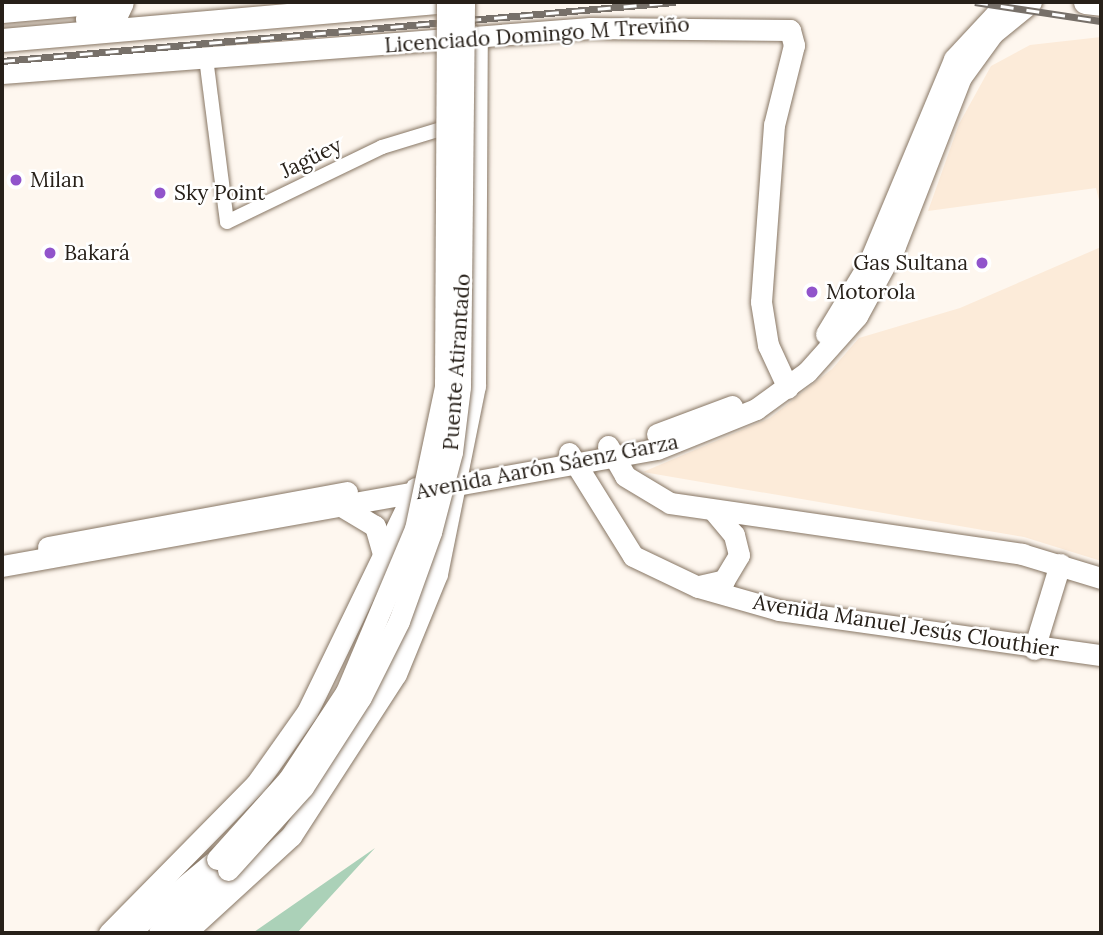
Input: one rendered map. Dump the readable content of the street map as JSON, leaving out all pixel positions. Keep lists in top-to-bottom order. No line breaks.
{"streets":{"main road":["Licenciado Domingo M Treviño","Puente Atirantado","Avenida Aarón Sáenz Garza","Avenida Manuel Jesús Clouthier"],"street":["Jagüey"]},"crossings":[["Licenciado Domingo M Treviño","Jagüey"],["Licenciado Domingo M Treviño","Avenida Aarón Sáenz Garza"],["Avenida Aarón Sáenz Garza","Avenida Manuel Jesús Clouthier"]],"places":["Milan","Sky Point","Bakará","Gas Sultana","Motorola"]}
